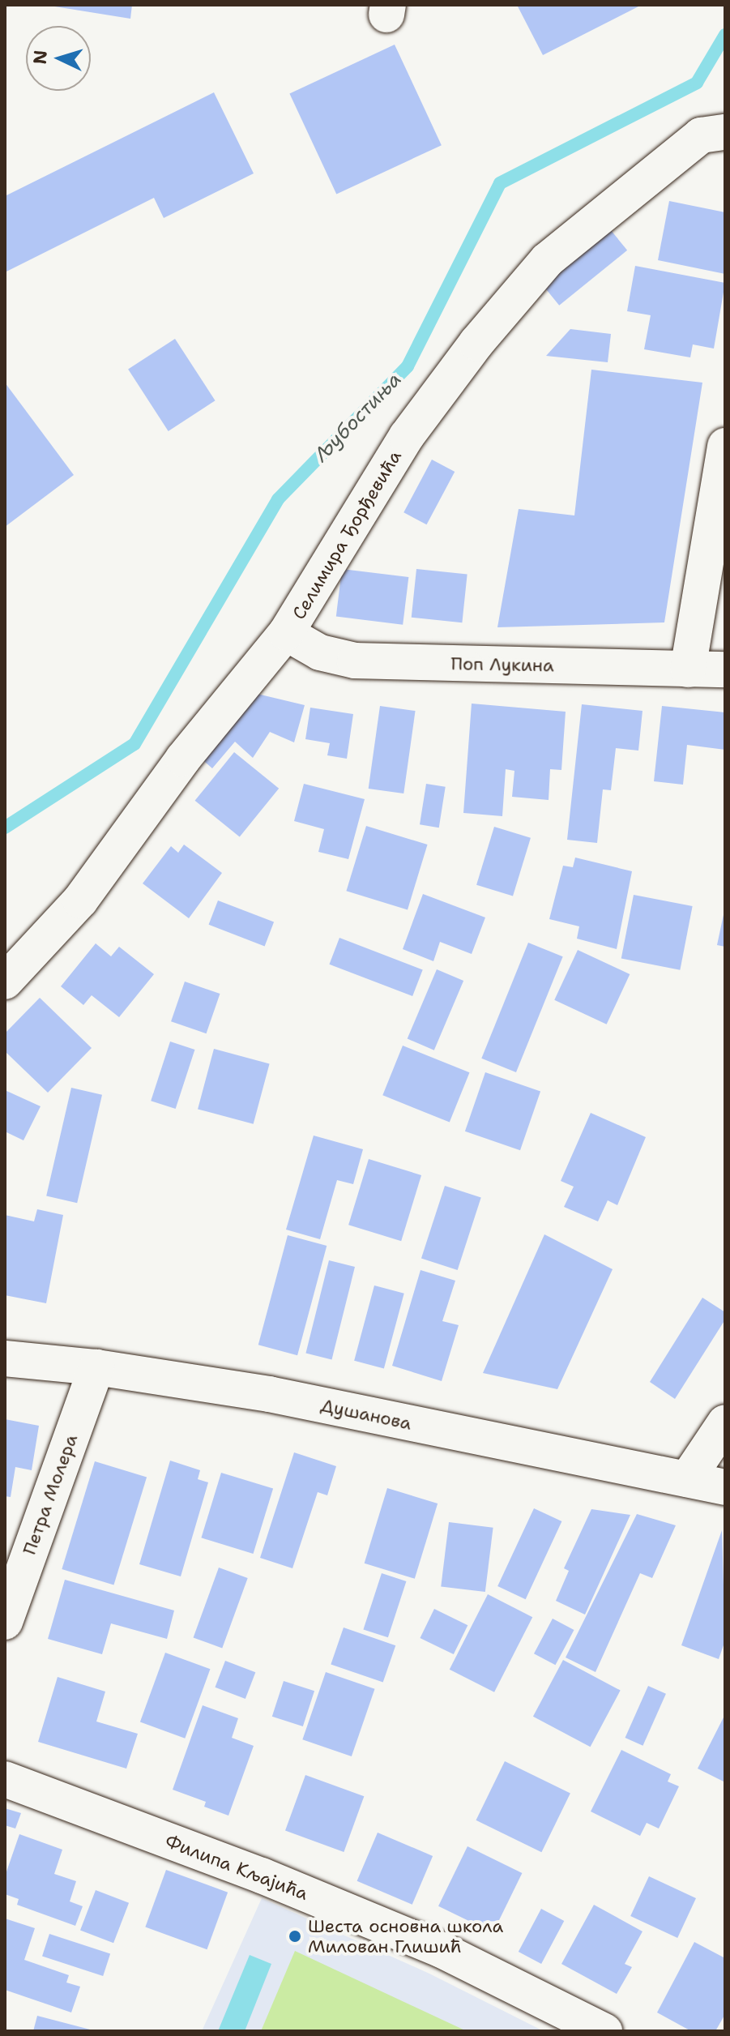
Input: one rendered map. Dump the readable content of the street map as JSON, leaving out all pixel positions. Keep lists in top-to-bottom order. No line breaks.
{"streets":{"street":["Селимира Ђорђевића","Поп Лукина","Душанова","Петра Молера","Филипа Кљајића"]},"crossings":[["Селимира Ђорђевића","Поп Лукина"],["Душанова","Петра Молера"]],"water":["Љубостиња"],"places":["Шеста основна школа Милован Глишић"],"north":"left"}
